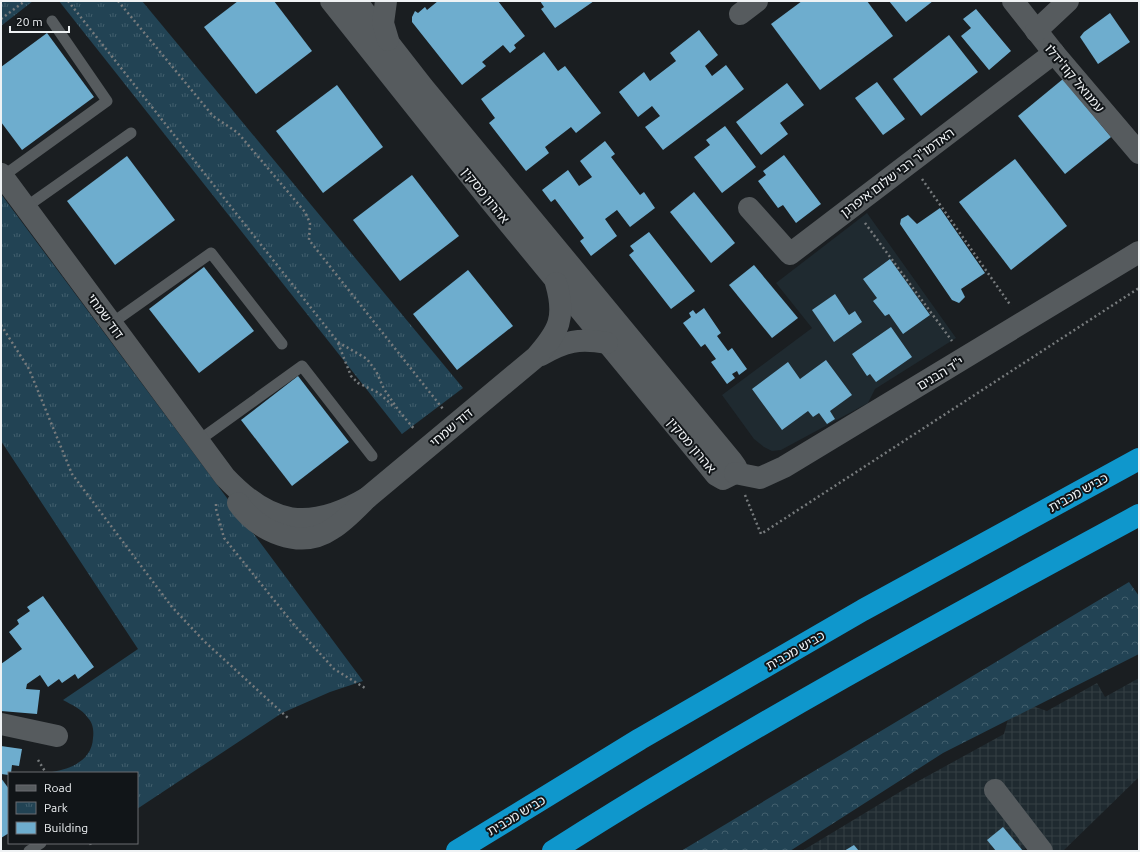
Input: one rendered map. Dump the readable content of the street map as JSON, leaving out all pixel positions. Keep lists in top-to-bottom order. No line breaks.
{"streets":{"highway":["כביש מכבית"],"street":["עמנואל קוז'ידלו","האדמו\"ר רבי שלום איפרגן","אהרון מסקין","דוד שמחי","י\"ד הבנים"]},"crossings":[["עמנואל קוז'ידלו","האדמו\"ר רבי שלום איפרגן"],["אהרון מסקין","דוד שמחי"],["אהרון מסקין","י\"ד הבנים"]],"legend":["Road","Park","Building"],"scale_bar":"20 m"}
